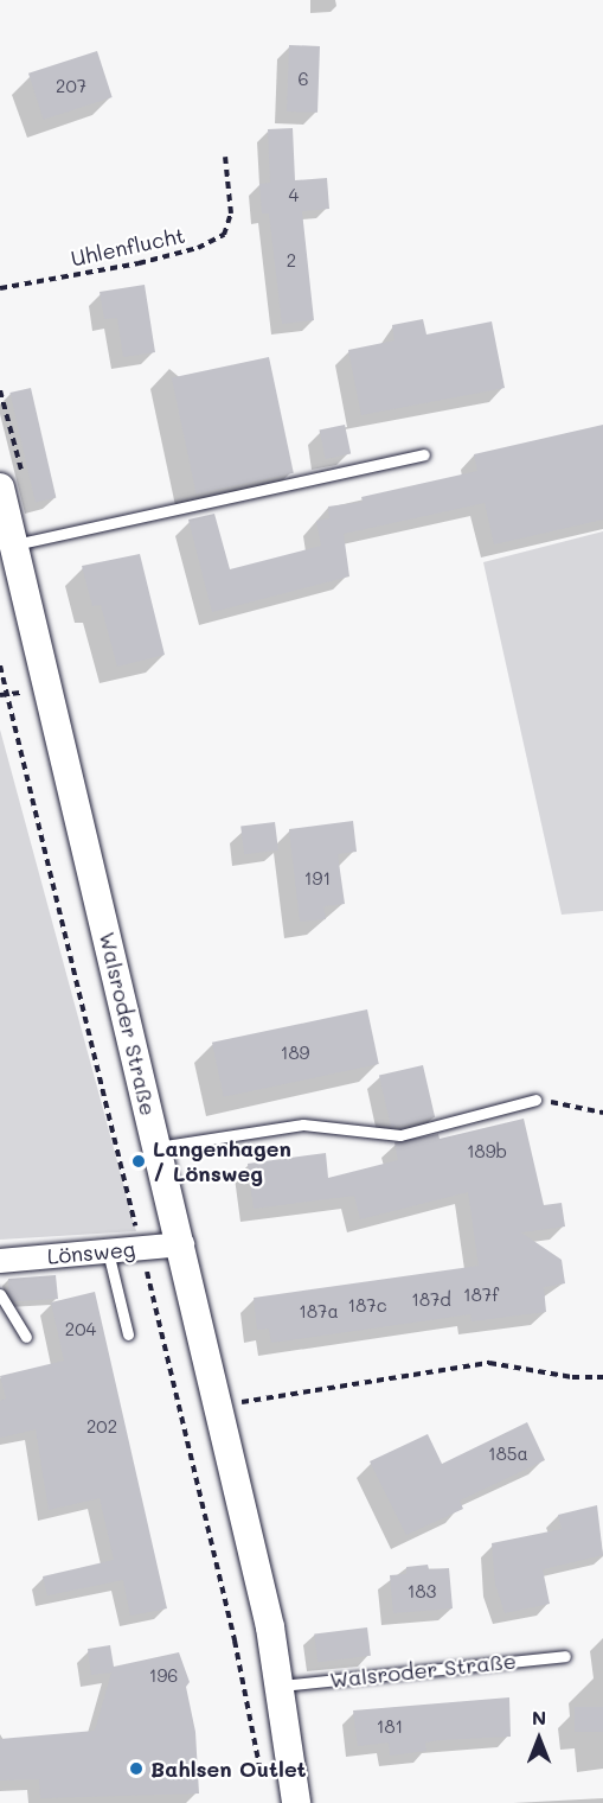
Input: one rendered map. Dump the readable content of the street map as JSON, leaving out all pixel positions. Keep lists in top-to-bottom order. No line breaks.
{"streets":{"street":["Walsroder Straße","Lönsweg"],"path":["Uhlenflucht"]},"crossings":[["Walsroder Straße","Lönsweg"]],"places":["Langenhagen / Lönsweg","Bahlsen Outlet"],"house_numbers":["6","207","4","2","191","189","189b","187f","187d","187c","187a","204","202","185a","183","196","181"],"north":"top"}
